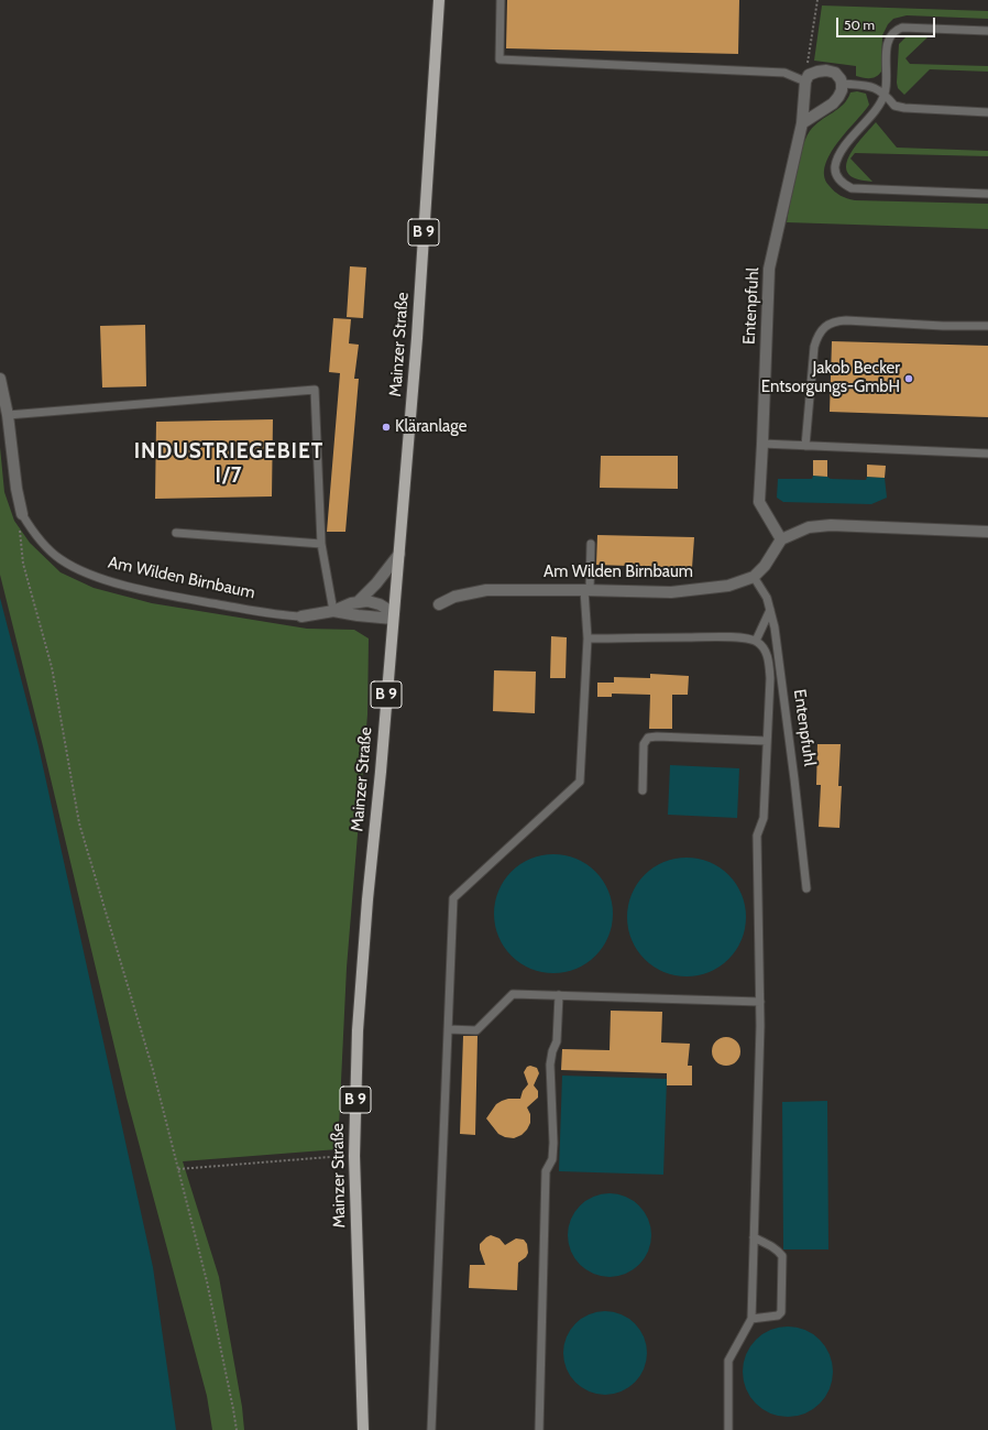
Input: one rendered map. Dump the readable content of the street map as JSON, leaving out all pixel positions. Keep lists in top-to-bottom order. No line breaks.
{"streets":{"main road":["B 9","Mainzer Straße"],"street":["Entenpfuhl","Am Wilden Birnbaum"]},"crossings":[["Entenpfuhl","Am Wilden Birnbaum"],["Mainzer Straße","Am Wilden Birnbaum"]],"districts":["INDUSTRIEGEBIET I/7"],"places":["Jakob Becker Entsorgungs-GmbH","Kläranlage"],"scale_bar":"50 m"}
